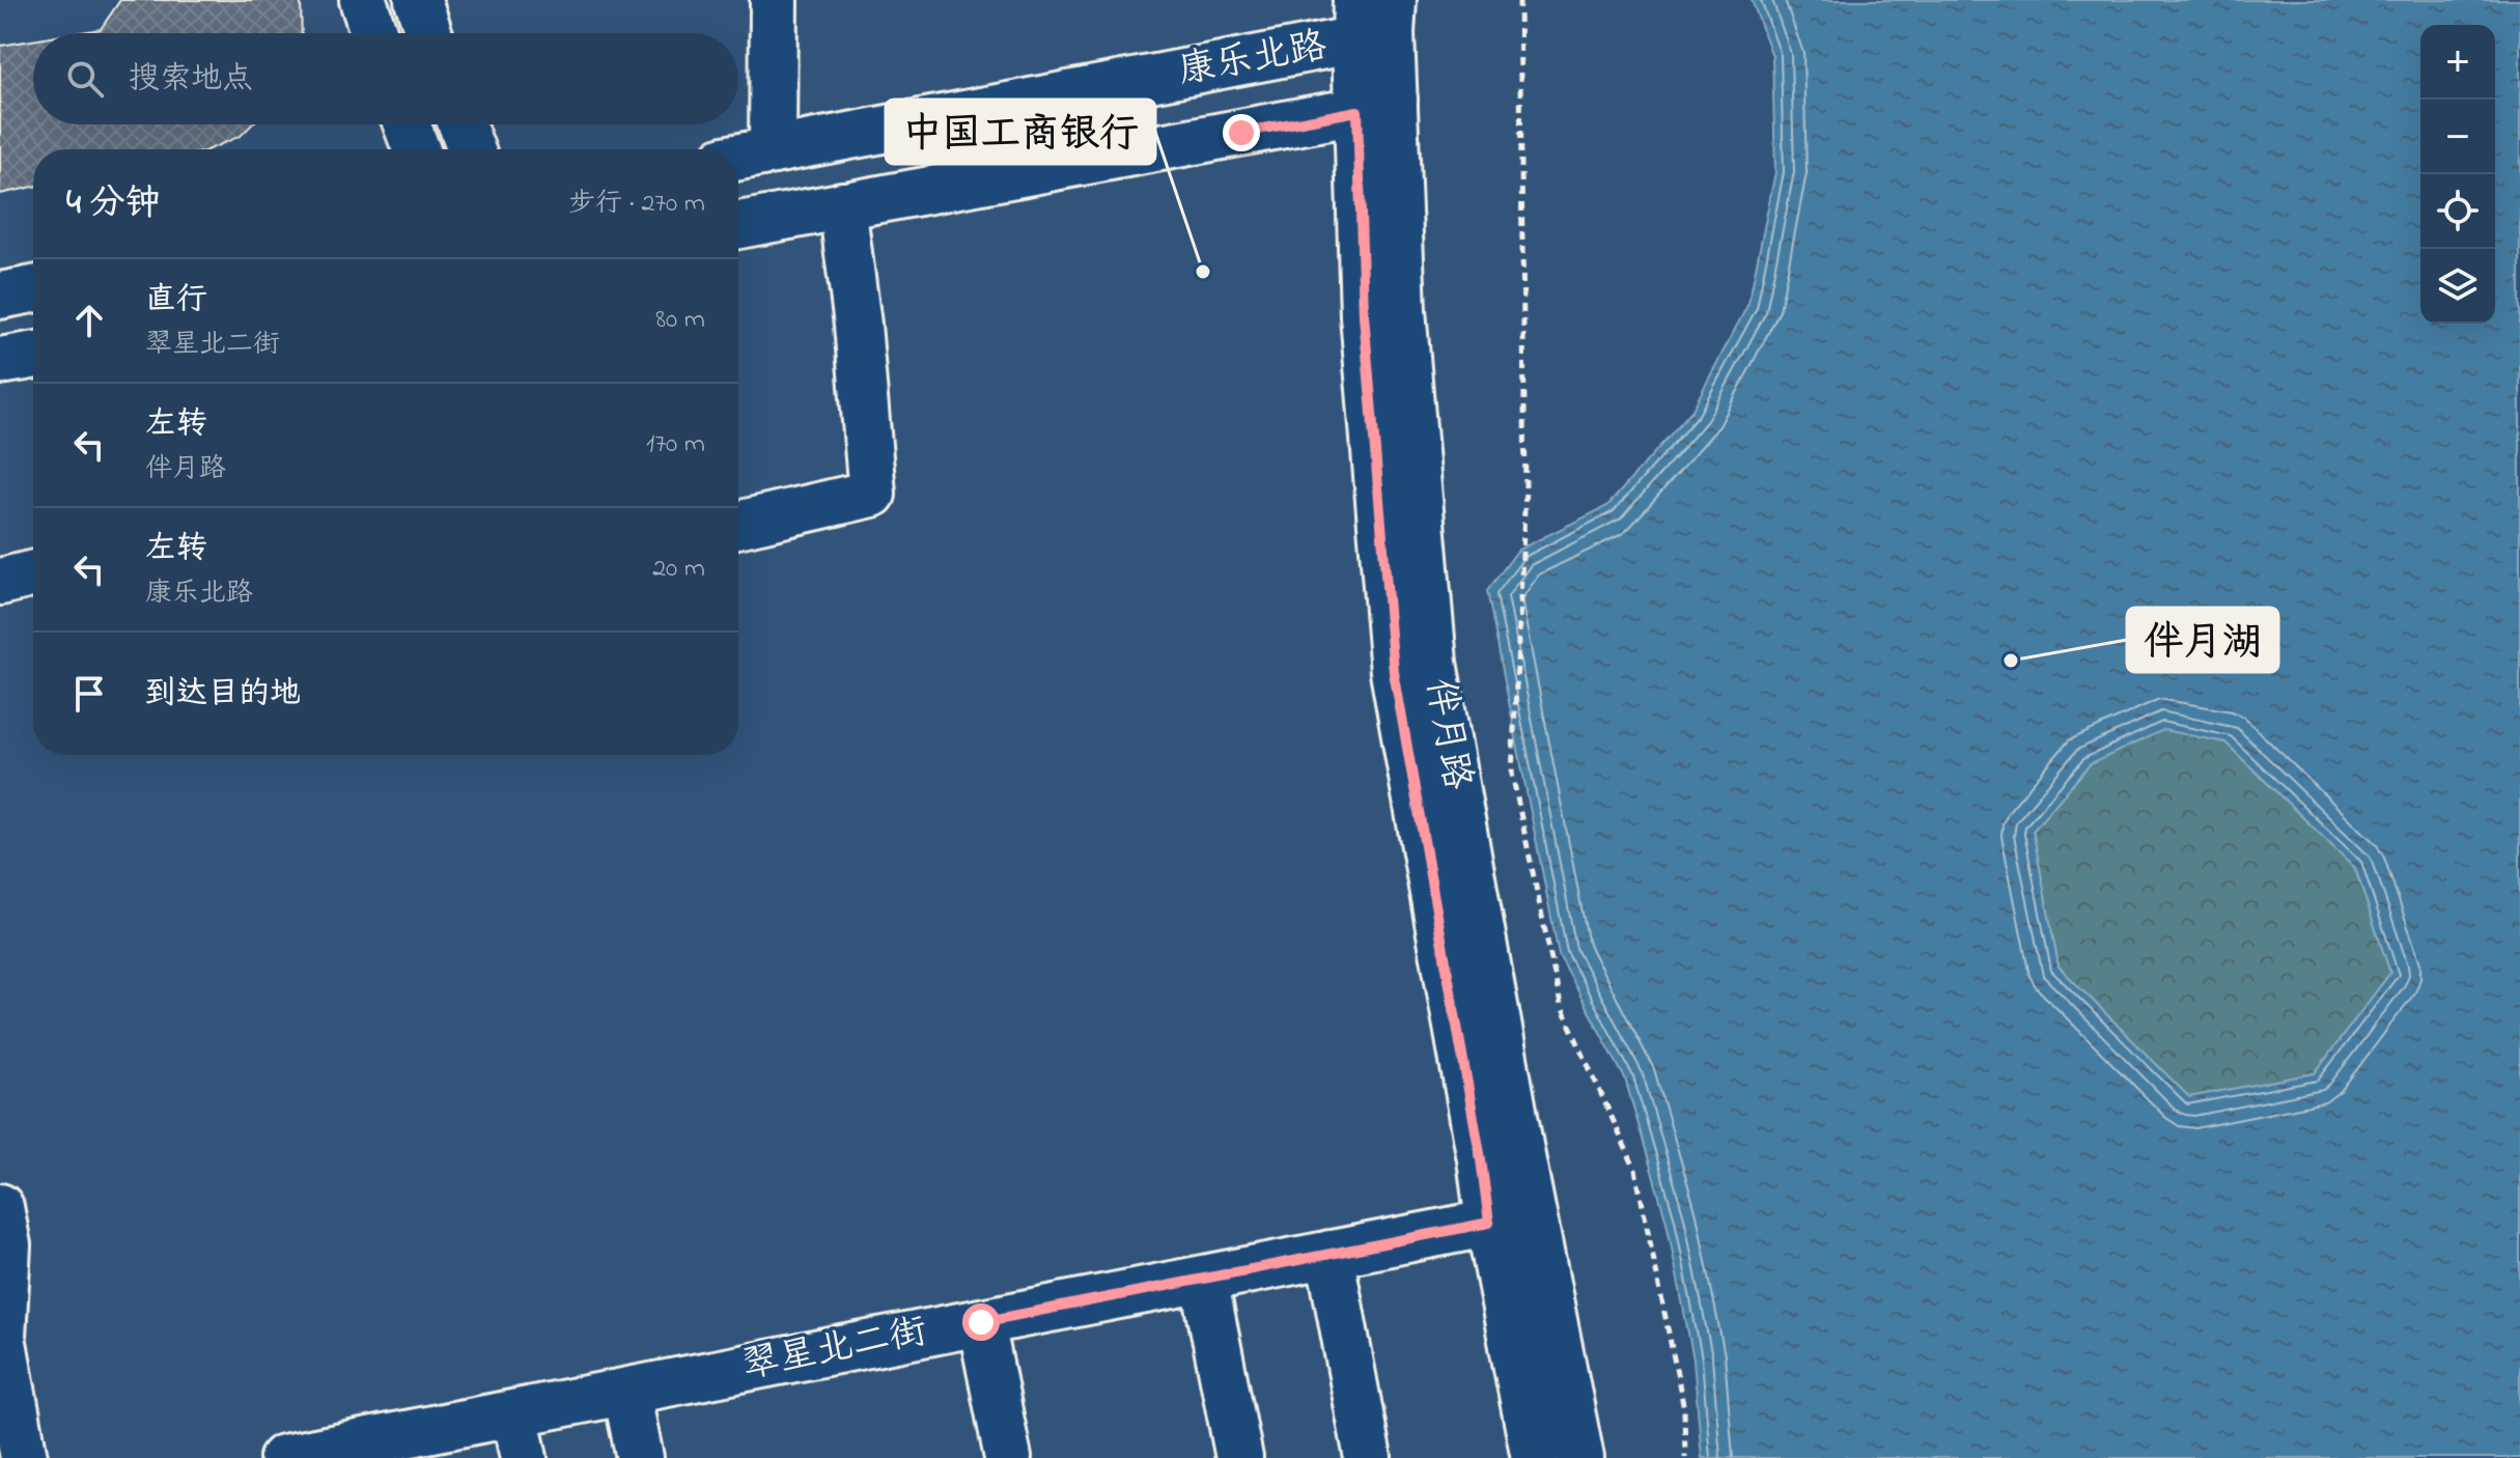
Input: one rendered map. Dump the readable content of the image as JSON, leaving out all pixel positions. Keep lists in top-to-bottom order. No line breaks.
{"streets":{"street":["康乐北路","伴月路","翠星北二街"]},"crossings":[["康乐北路","伴月路"],["伴月路","翠星北二街"]],"places":["中国工商银行","伴月湖"],"page":{"map_buttons":["+","−"],"search":"搜索地点","heading":["4 分钟","步行 · 270 m"],"list":[["直行","翠星北二街","80 m"],["左转","伴月路","170 m"],["左转","康乐北路","20 m"],"到达目的地"]}}
